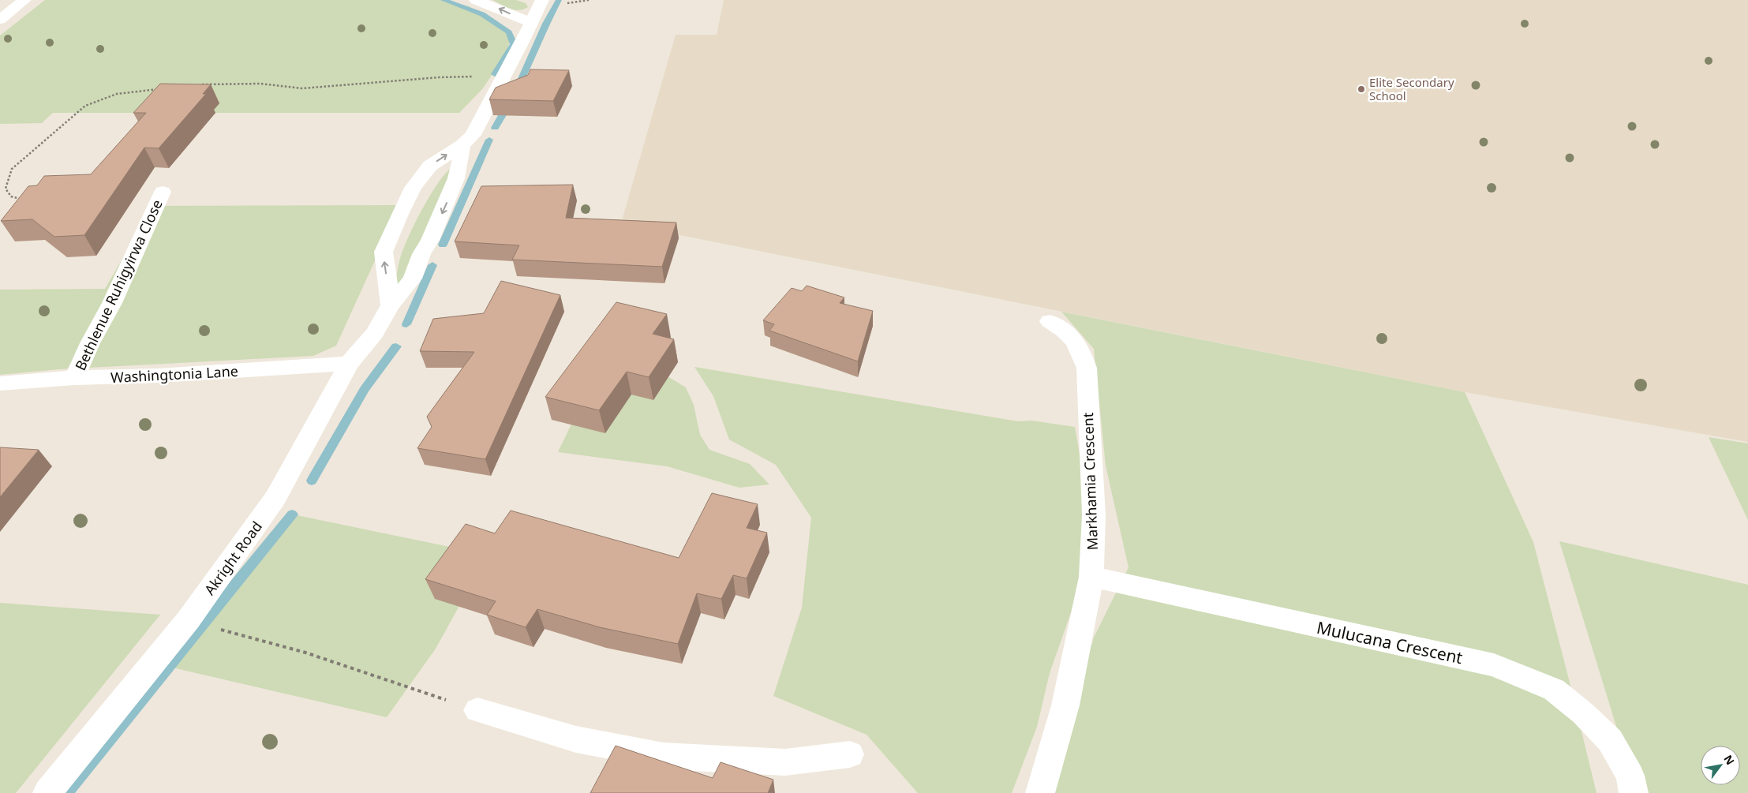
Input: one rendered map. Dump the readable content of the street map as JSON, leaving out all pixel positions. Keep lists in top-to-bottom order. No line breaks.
{"streets":{"street":["Bethlenue Ruhigyirwa Close","Washingtonia Lane","Markhamia Crescent","Akright Road","Mulucana Crescent"]},"crossings":[["Bethlenue Ruhigyirwa Close","Washingtonia Lane"],["Washingtonia Lane","Akright Road"],["Markhamia Crescent","Mulucana Crescent"]],"places":["Elite Secondary School"],"north":"top right"}
